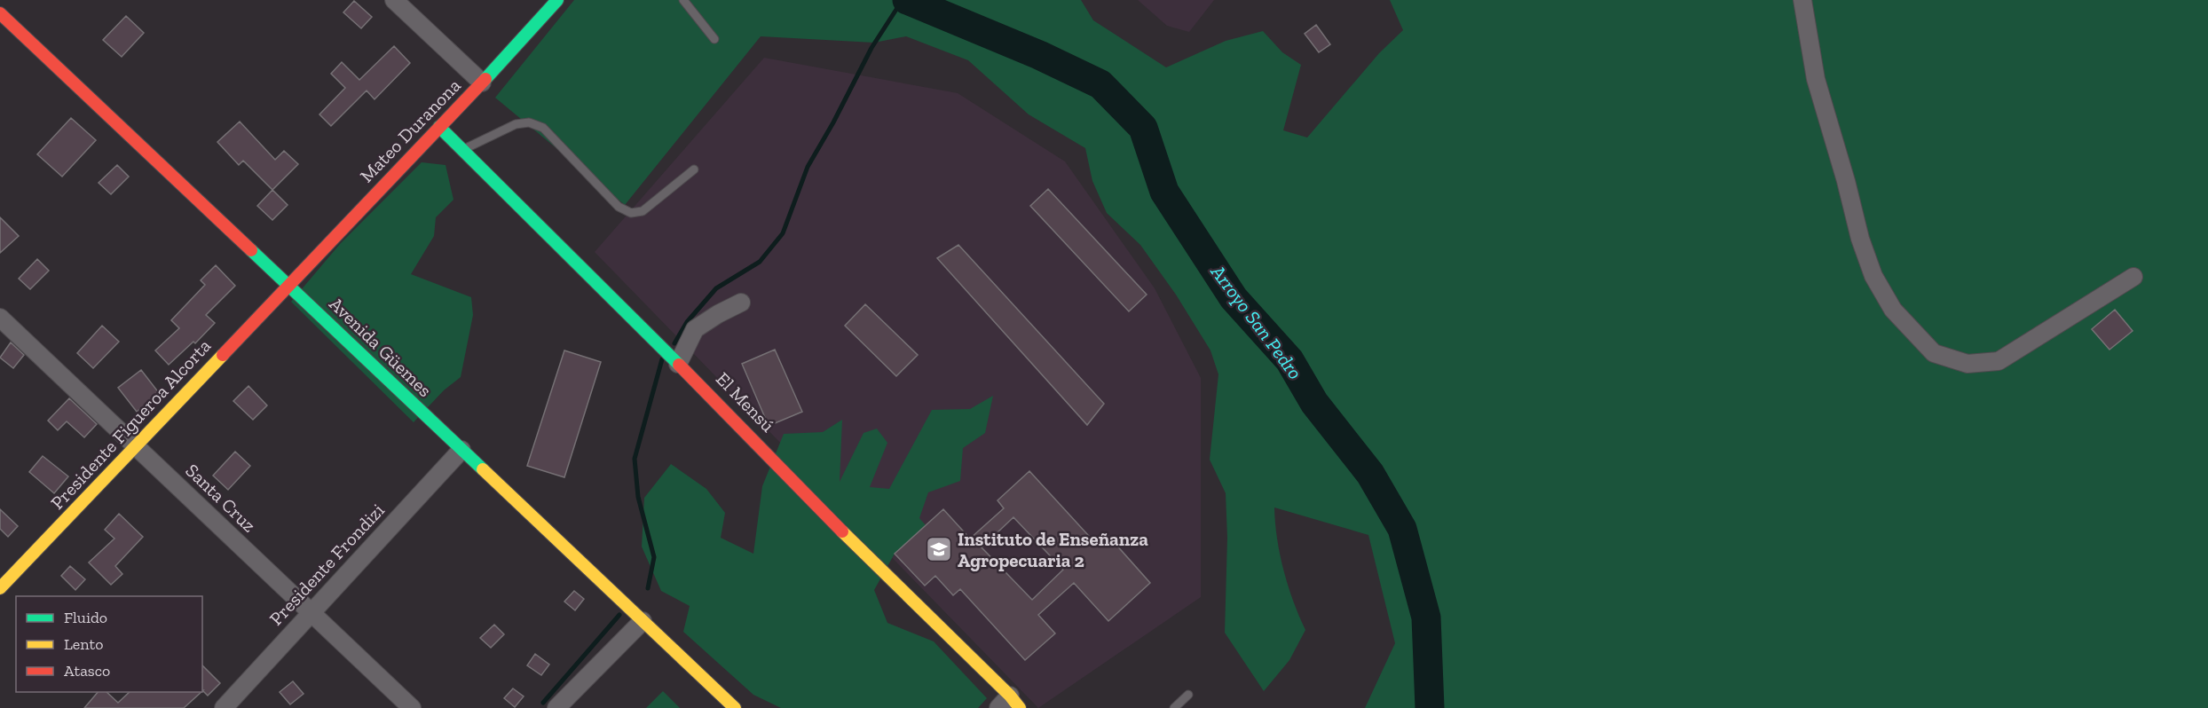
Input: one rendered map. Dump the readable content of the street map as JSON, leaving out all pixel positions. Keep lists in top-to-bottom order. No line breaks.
{"streets":{"street":["Mateo Duranona","Avenida Güemes","El Mensú","Presidente Figueroa Alcorta","Santa Cruz","Presidente Frondizi"]},"crossings":[["Mateo Duranona","Avenida Güemes"],["Mateo Duranona","El Mensú"],["Mateo Duranona","Presidente Figueroa Alcorta"],["Avenida Güemes","Presidente Figueroa Alcorta"],["Avenida Güemes","Presidente Frondizi"],["Presidente Figueroa Alcorta","Santa Cruz"],["Santa Cruz","Presidente Frondizi"]],"water":["Arroyo San Pedro"],"places":{"school or university":["Instituto de Enseñanza Agropecuaria 2"]},"legend":["Fluido","Lento","Atasco"]}
